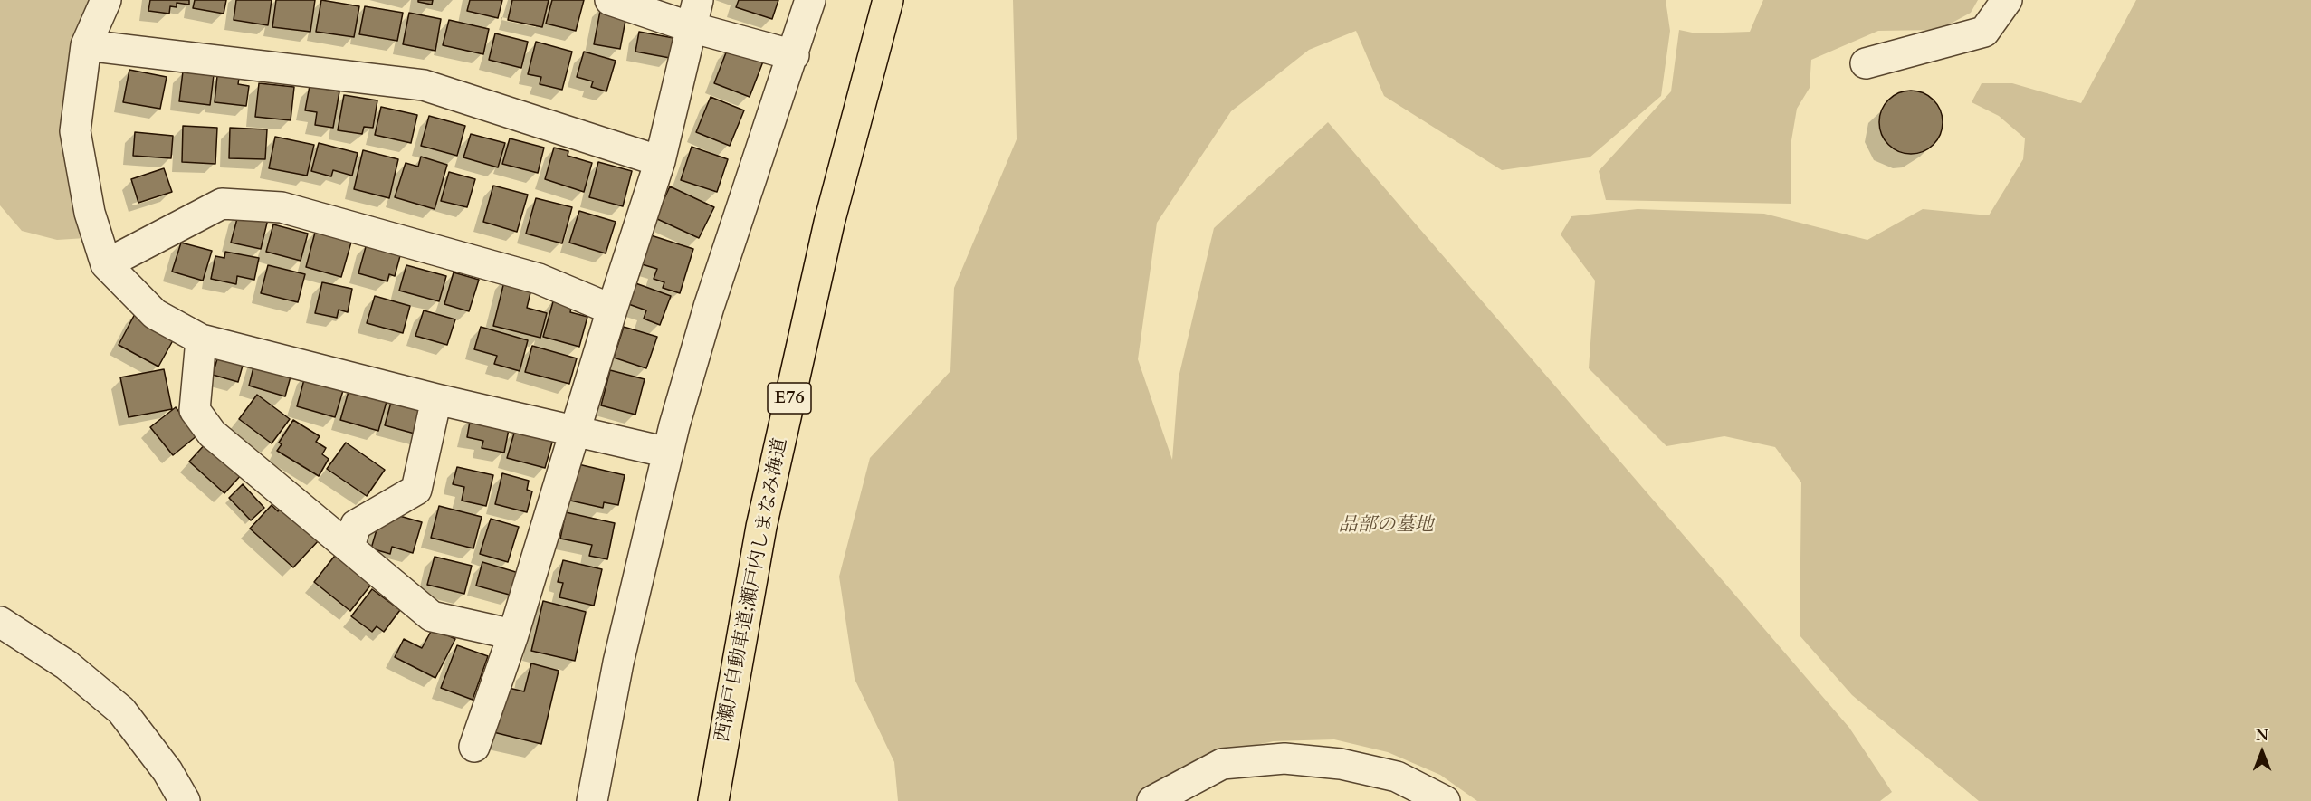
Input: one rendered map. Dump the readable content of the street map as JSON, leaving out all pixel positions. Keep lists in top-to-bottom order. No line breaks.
{"streets":{"highway":["E76","西瀬戸自動車道;瀬戸内しまなみ海道"]},"parks":["品部の墓地"],"north":"top"}
